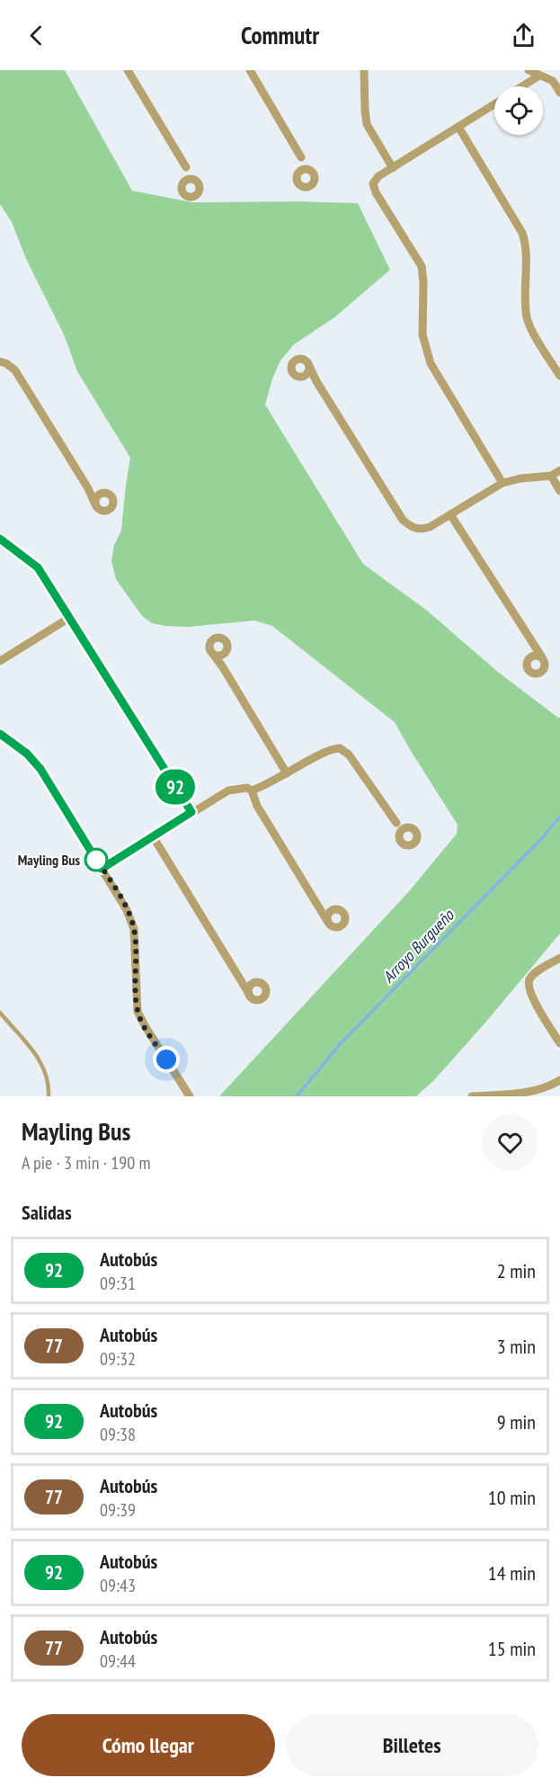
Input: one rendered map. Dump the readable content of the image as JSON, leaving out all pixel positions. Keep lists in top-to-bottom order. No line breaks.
{"water":["Arroyo Burgueño"],"places":["Mayling Bus"],"lines":["bus line 92"],"page":{"header":"Commutr","on_map":"92","heading":[["Mayling Bus","A pie · 3 min · 190 m"],"Salidas"],"list":[{"mark":"92","name":"Autobús","note":"09:31","value":"2 min"},{"mark":"77","name":"Autobús","note":"09:32","value":"3 min"},{"mark":"92","name":"Autobús","note":"09:38","value":"9 min"},{"mark":"77","name":"Autobús","note":"09:39","value":"10 min"},{"mark":"92","name":"Autobús","note":"09:43","value":"14 min"},{"mark":"77","name":"Autobús","note":"09:44","value":"15 min"}],"buttons":["Cómo llegar","Billetes"]}}
